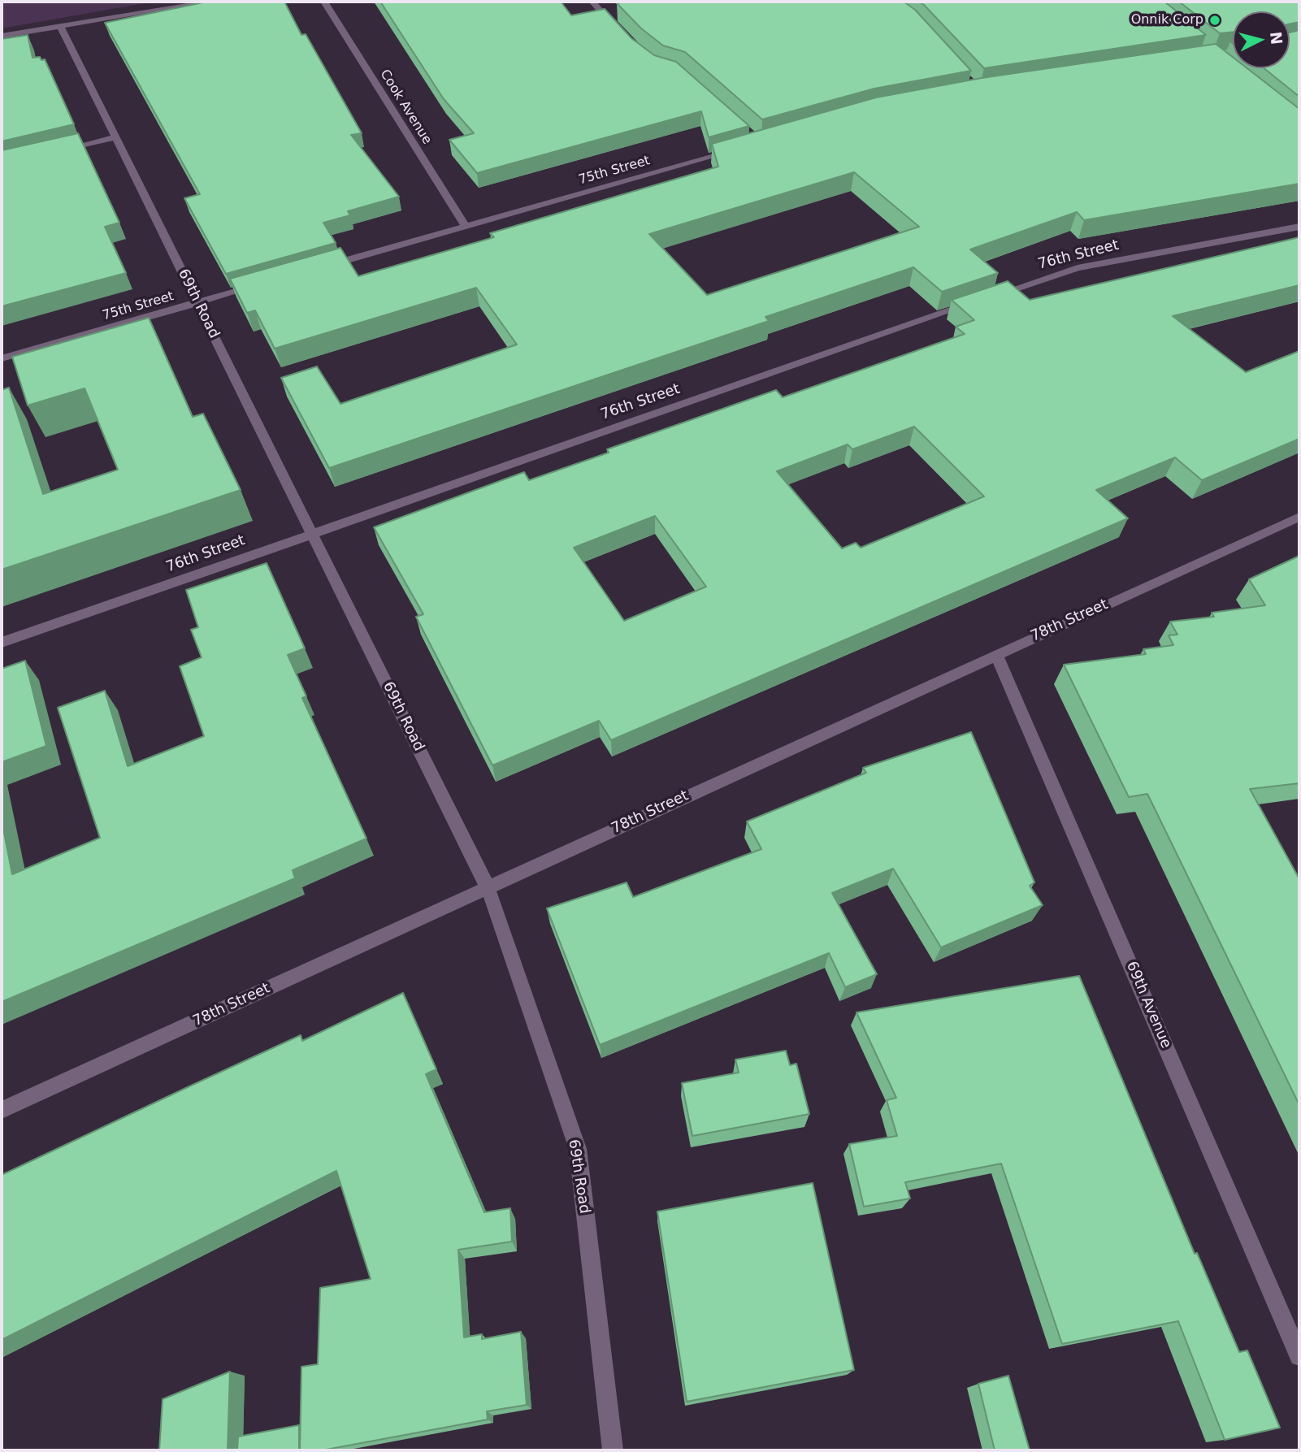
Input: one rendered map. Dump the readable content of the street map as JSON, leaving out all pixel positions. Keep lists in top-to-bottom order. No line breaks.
{"streets":{"street":["Cook Avenue","75th Street","76th Street","69th Road","78th Street","69th Avenue"]},"crossings":[["Cook Avenue","75th Street"],["75th Street","69th Road"],["76th Street","69th Road"],["69th Road","78th Street"],["78th Street","69th Avenue"]],"places":["Onnik Corp"],"north":"right"}
